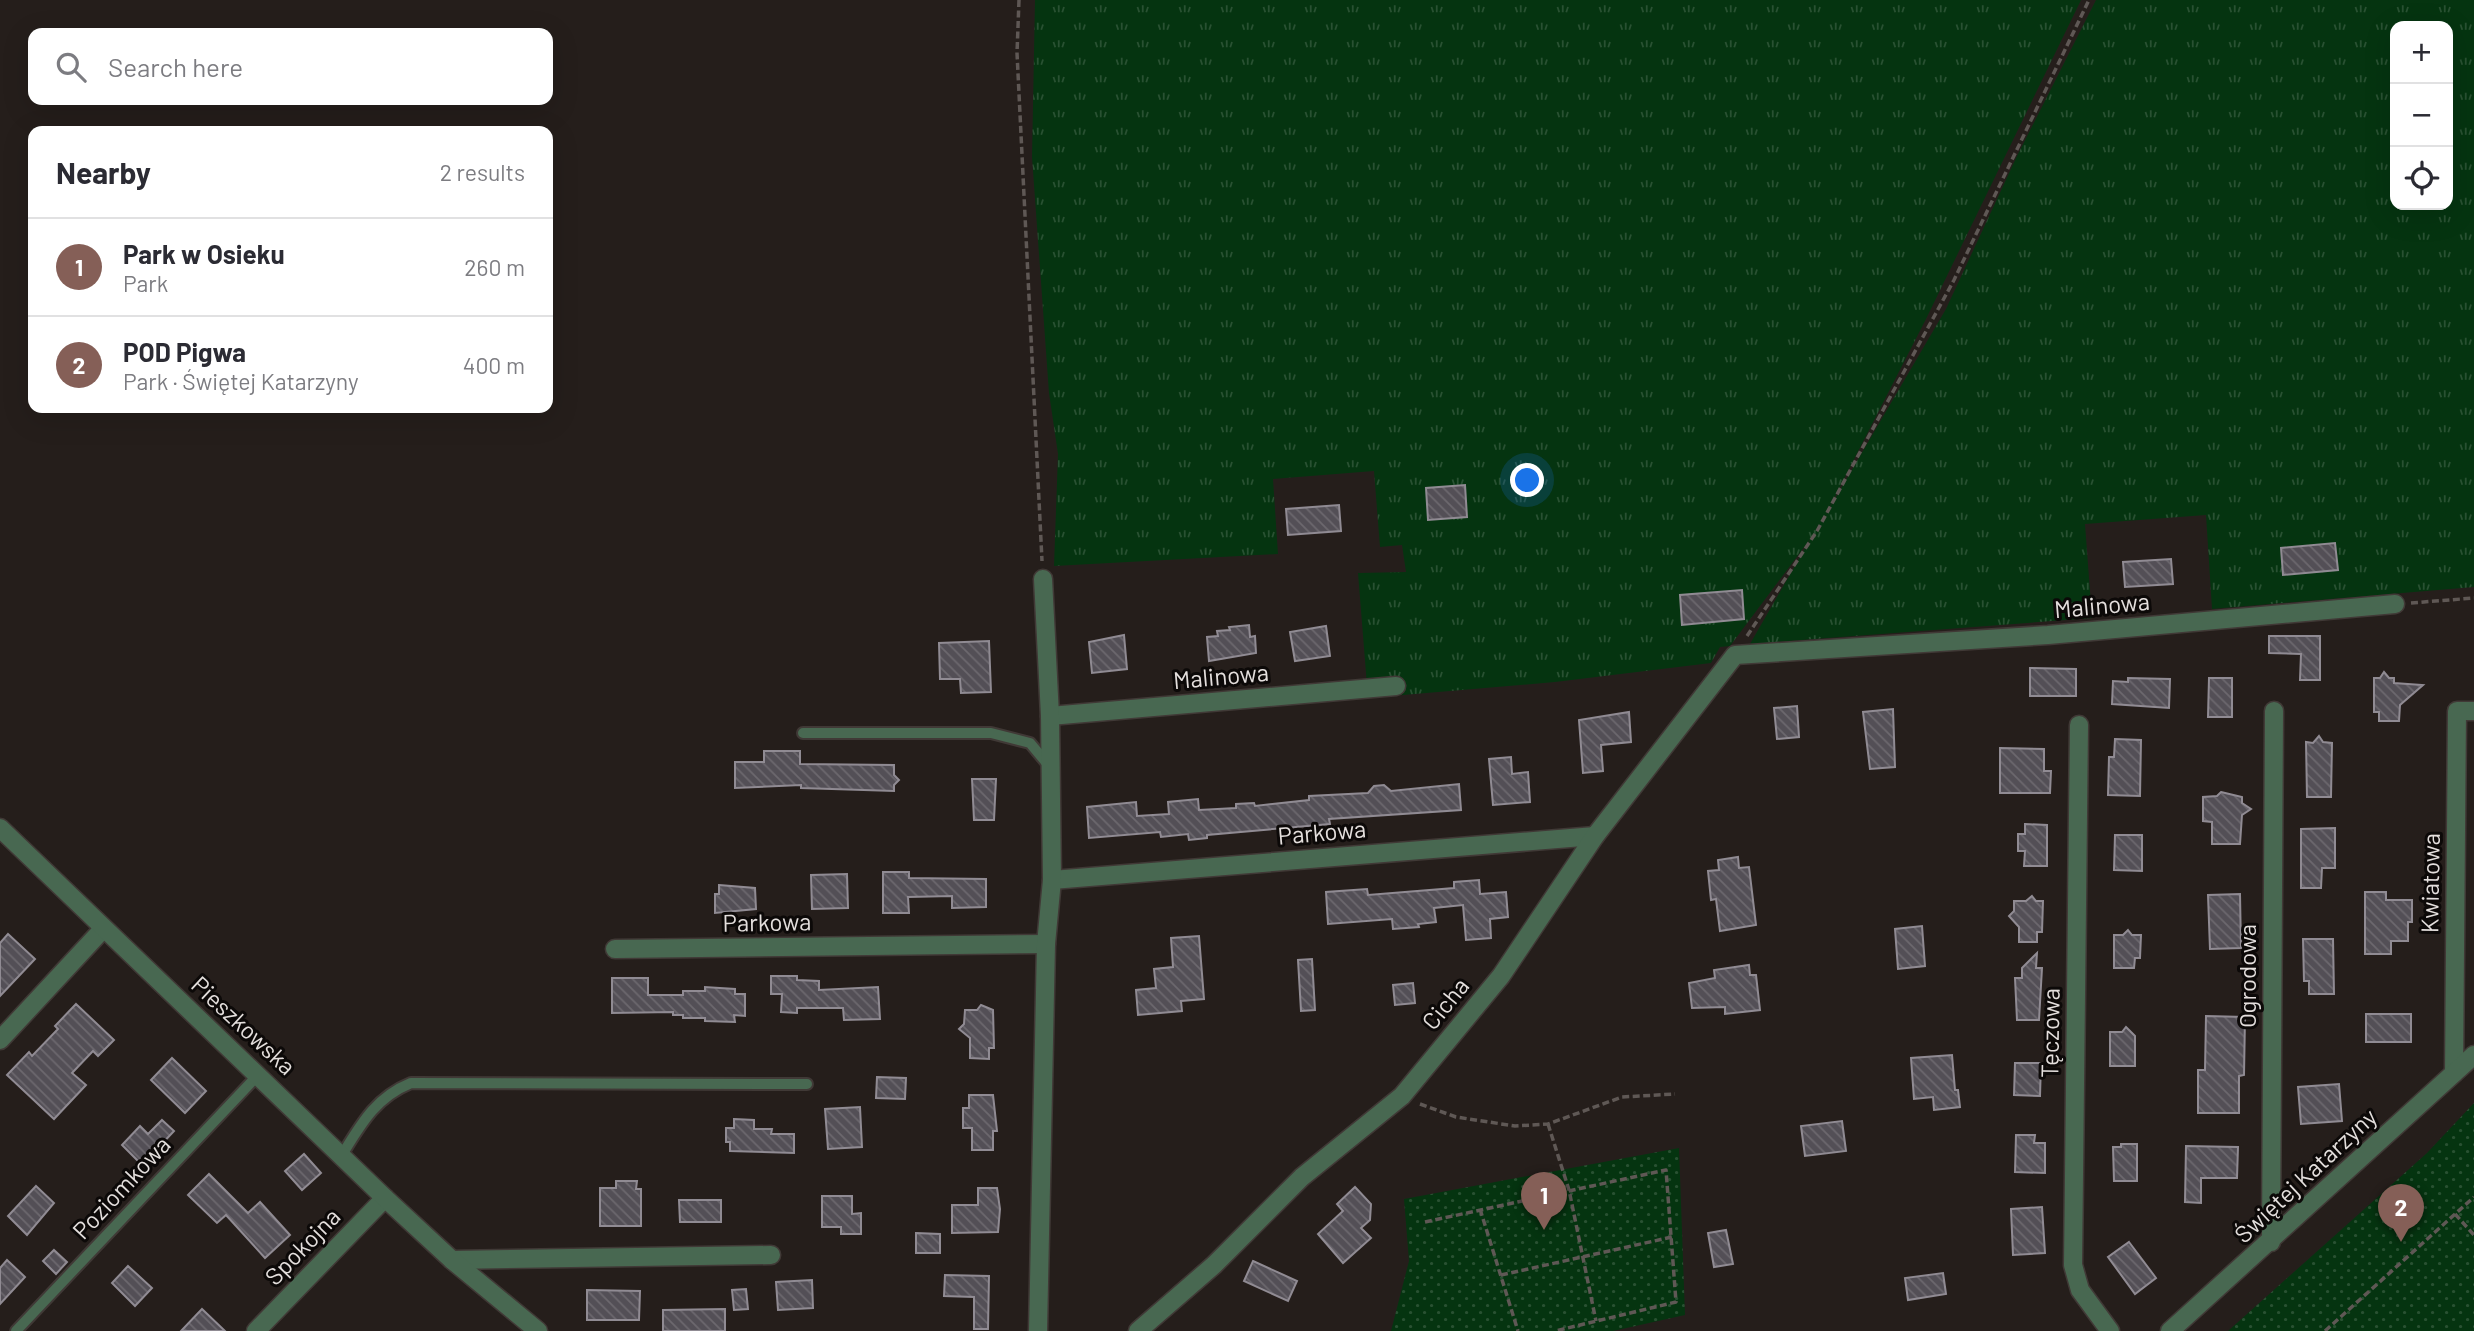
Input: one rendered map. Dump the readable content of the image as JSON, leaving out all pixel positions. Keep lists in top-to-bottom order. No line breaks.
{"streets":{"street":["Malinowa","Parkowa","Kwiatowa","Ogrodowa","Cicha","Pieszkowska","Tęczowa","Świętej Katarzyny","Spokojna"],"lane":["Poziomkowa"]},"crossings":[["Malinowa","Cicha"],["Parkowa","Cicha"],["Kwiatowa","Świętej Katarzyny"],["Ogrodowa","Świętej Katarzyny"],["Pieszkowska","Poziomkowa"],["Pieszkowska","Spokojna"]],"page":{"map_buttons":["+","−"],"search":"Search here","heading":["Nearby","2 results"],"list":[{"mark":"1","name":"Park w Osieku","note":"Park","value":"260 m"},{"mark":"2","name":"POD Pigwa","note":"Park · Świętej Katarzyny","value":"400 m"}],"pins":["1","2"]}}
